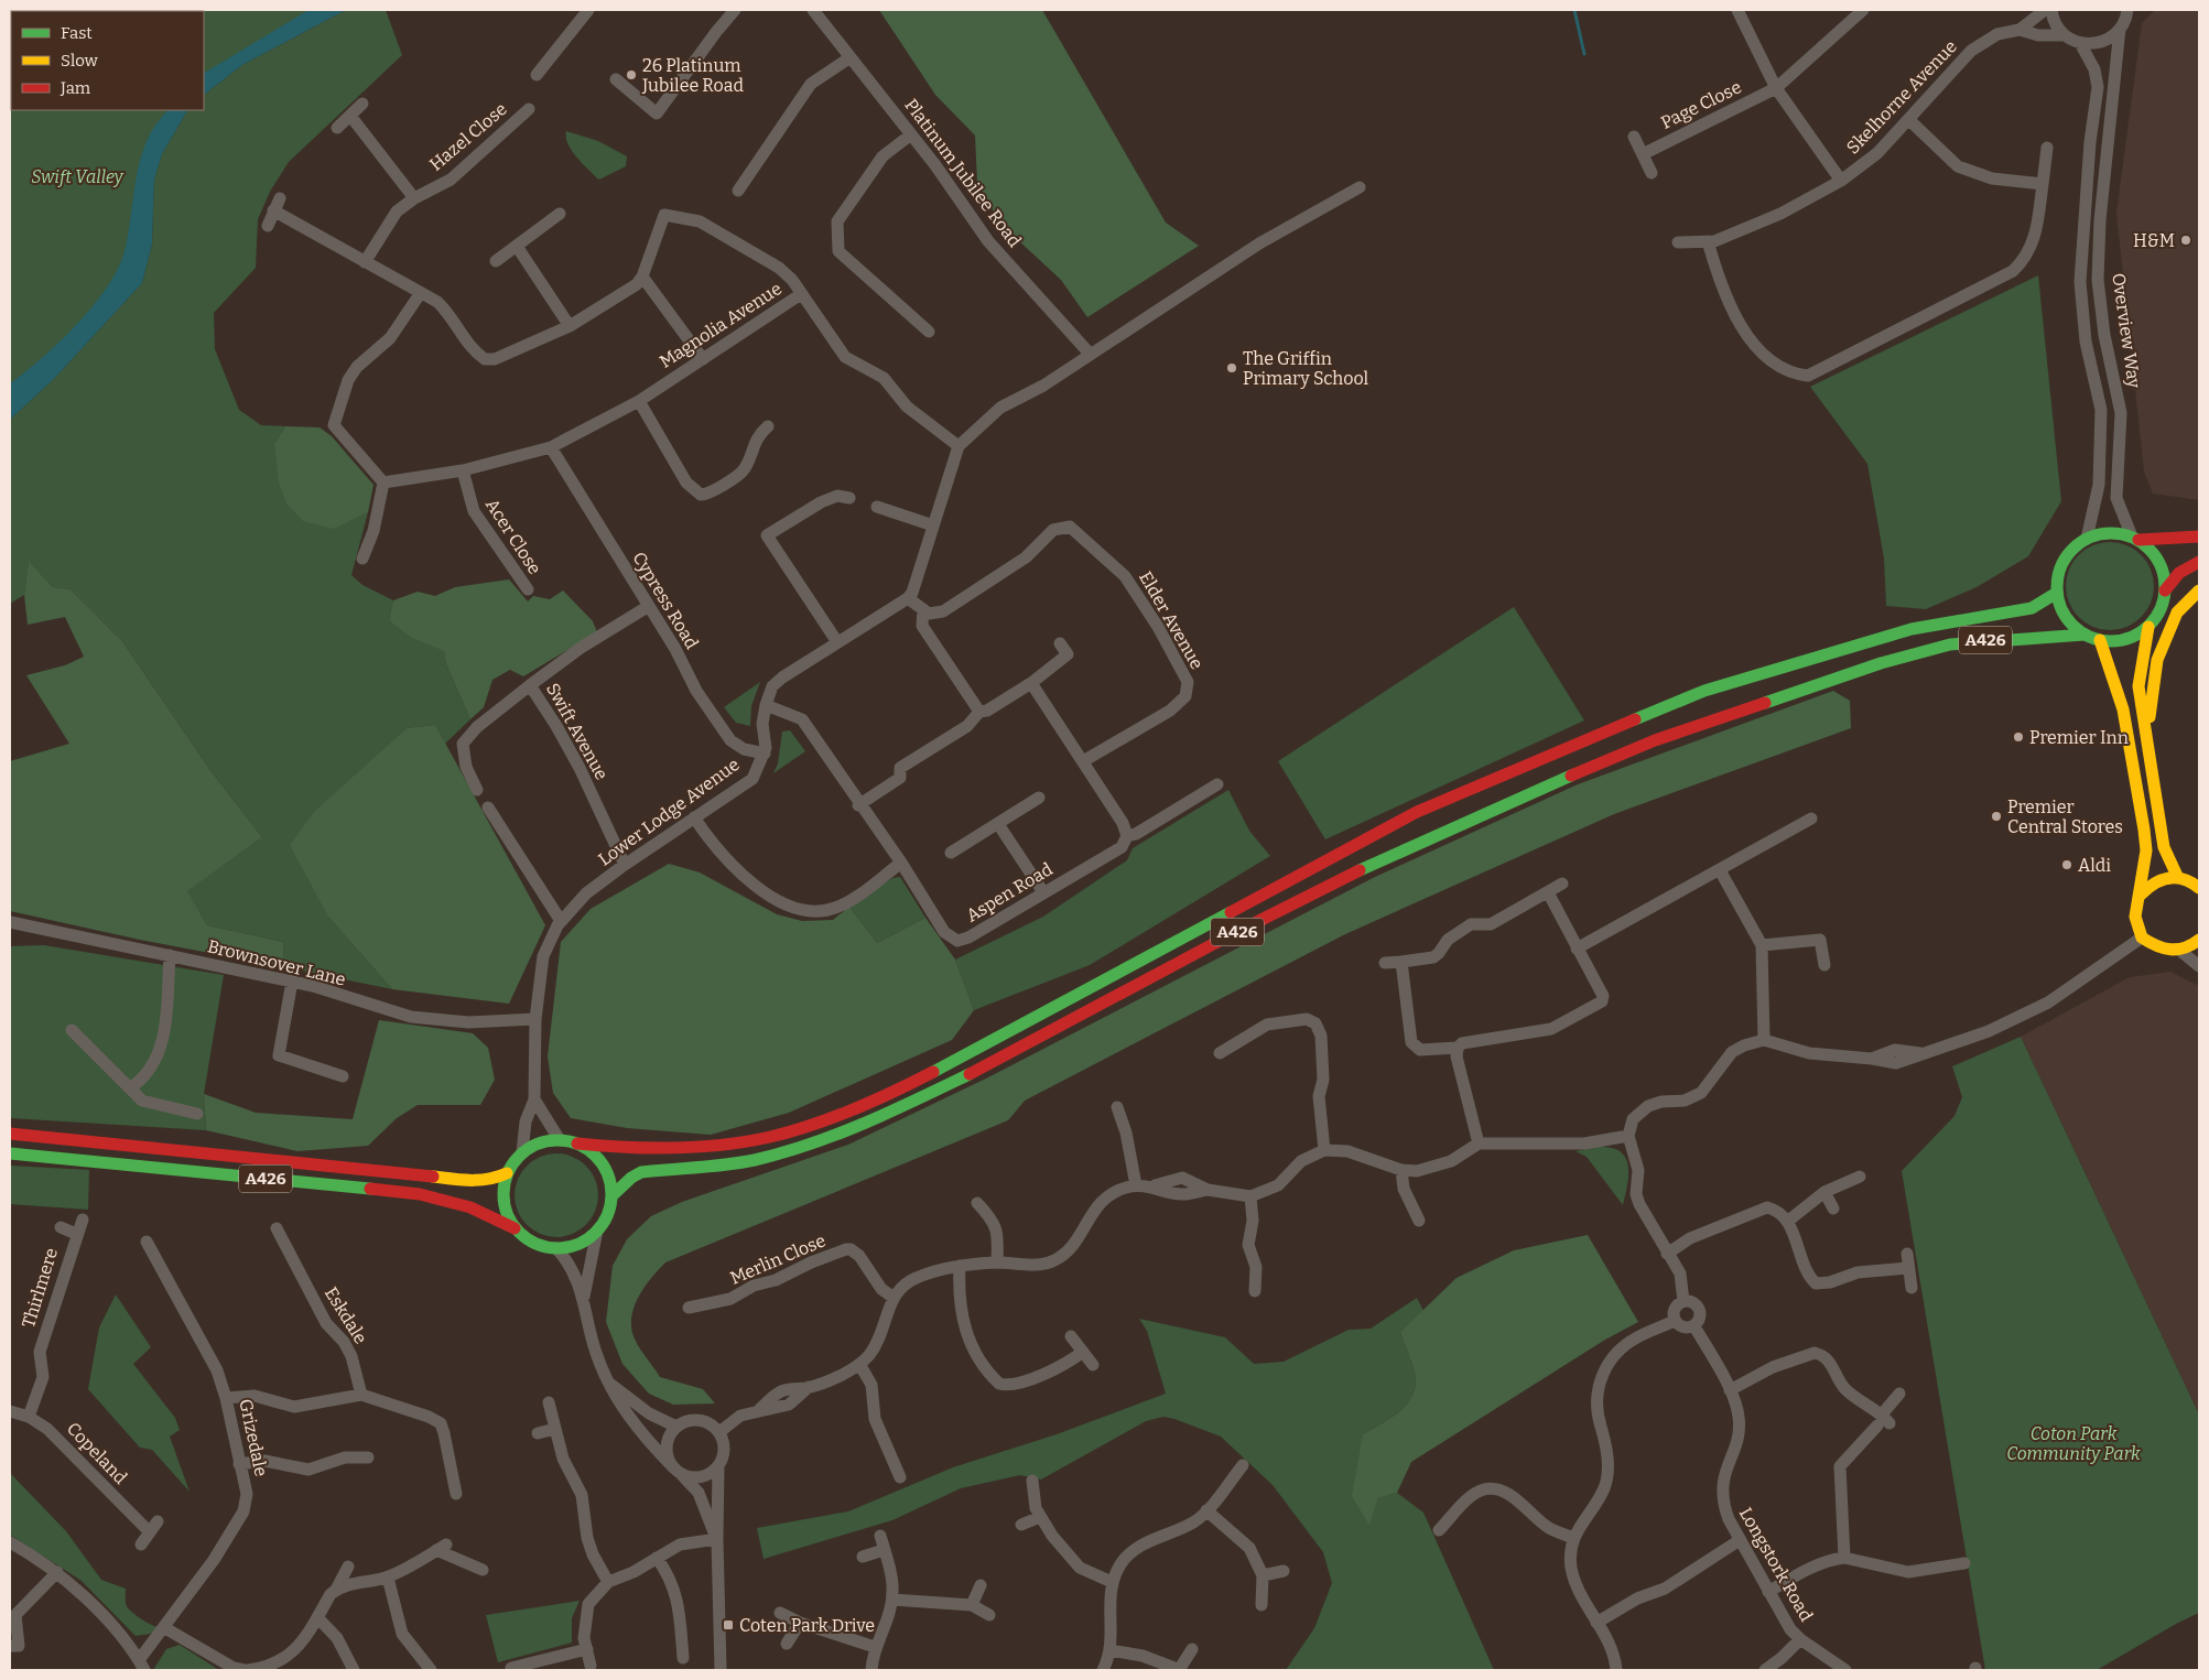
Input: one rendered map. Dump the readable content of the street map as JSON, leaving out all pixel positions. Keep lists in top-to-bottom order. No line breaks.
{"streets":{"main road":["A426"],"street":["Skelhorne Avenue","Page Close","Hazel Close","Platinum Jubilee Road","Magnolia Avenue","Overview Way","Acer Close","Cypress Road","Elder Avenue","Swift Avenue","Lower Lodge Avenue","Aspen Road","Brownsover Lane","Merlin Close","Thirlmere","Eskdale","Grizedale","Copeland","Longstork Road"]},"crossings":[["Magnolia Avenue","Acer Close"],["Magnolia Avenue","Cypress Road"],["Overview Way","A426"],["Cypress Road","Swift Avenue"],["Cypress Road","Lower Lodge Avenue"],["A426","Lower Lodge Avenue"],["Swift Avenue","Lower Lodge Avenue"],["Lower Lodge Avenue","Aspen Road"],["Lower Lodge Avenue","Brownsover Lane"],["Thirlmere","Copeland"]],"parks":["Swift Valley","Coton Park Community Park"],"places":{"other":["26 Platinum Jubilee Road","H&M","The Griffin Primary School","Premier Inn","Premier Central Stores","Aldi"],"transit":["Coten Park Drive"]},"legend":["Fast","Slow","Jam"]}
